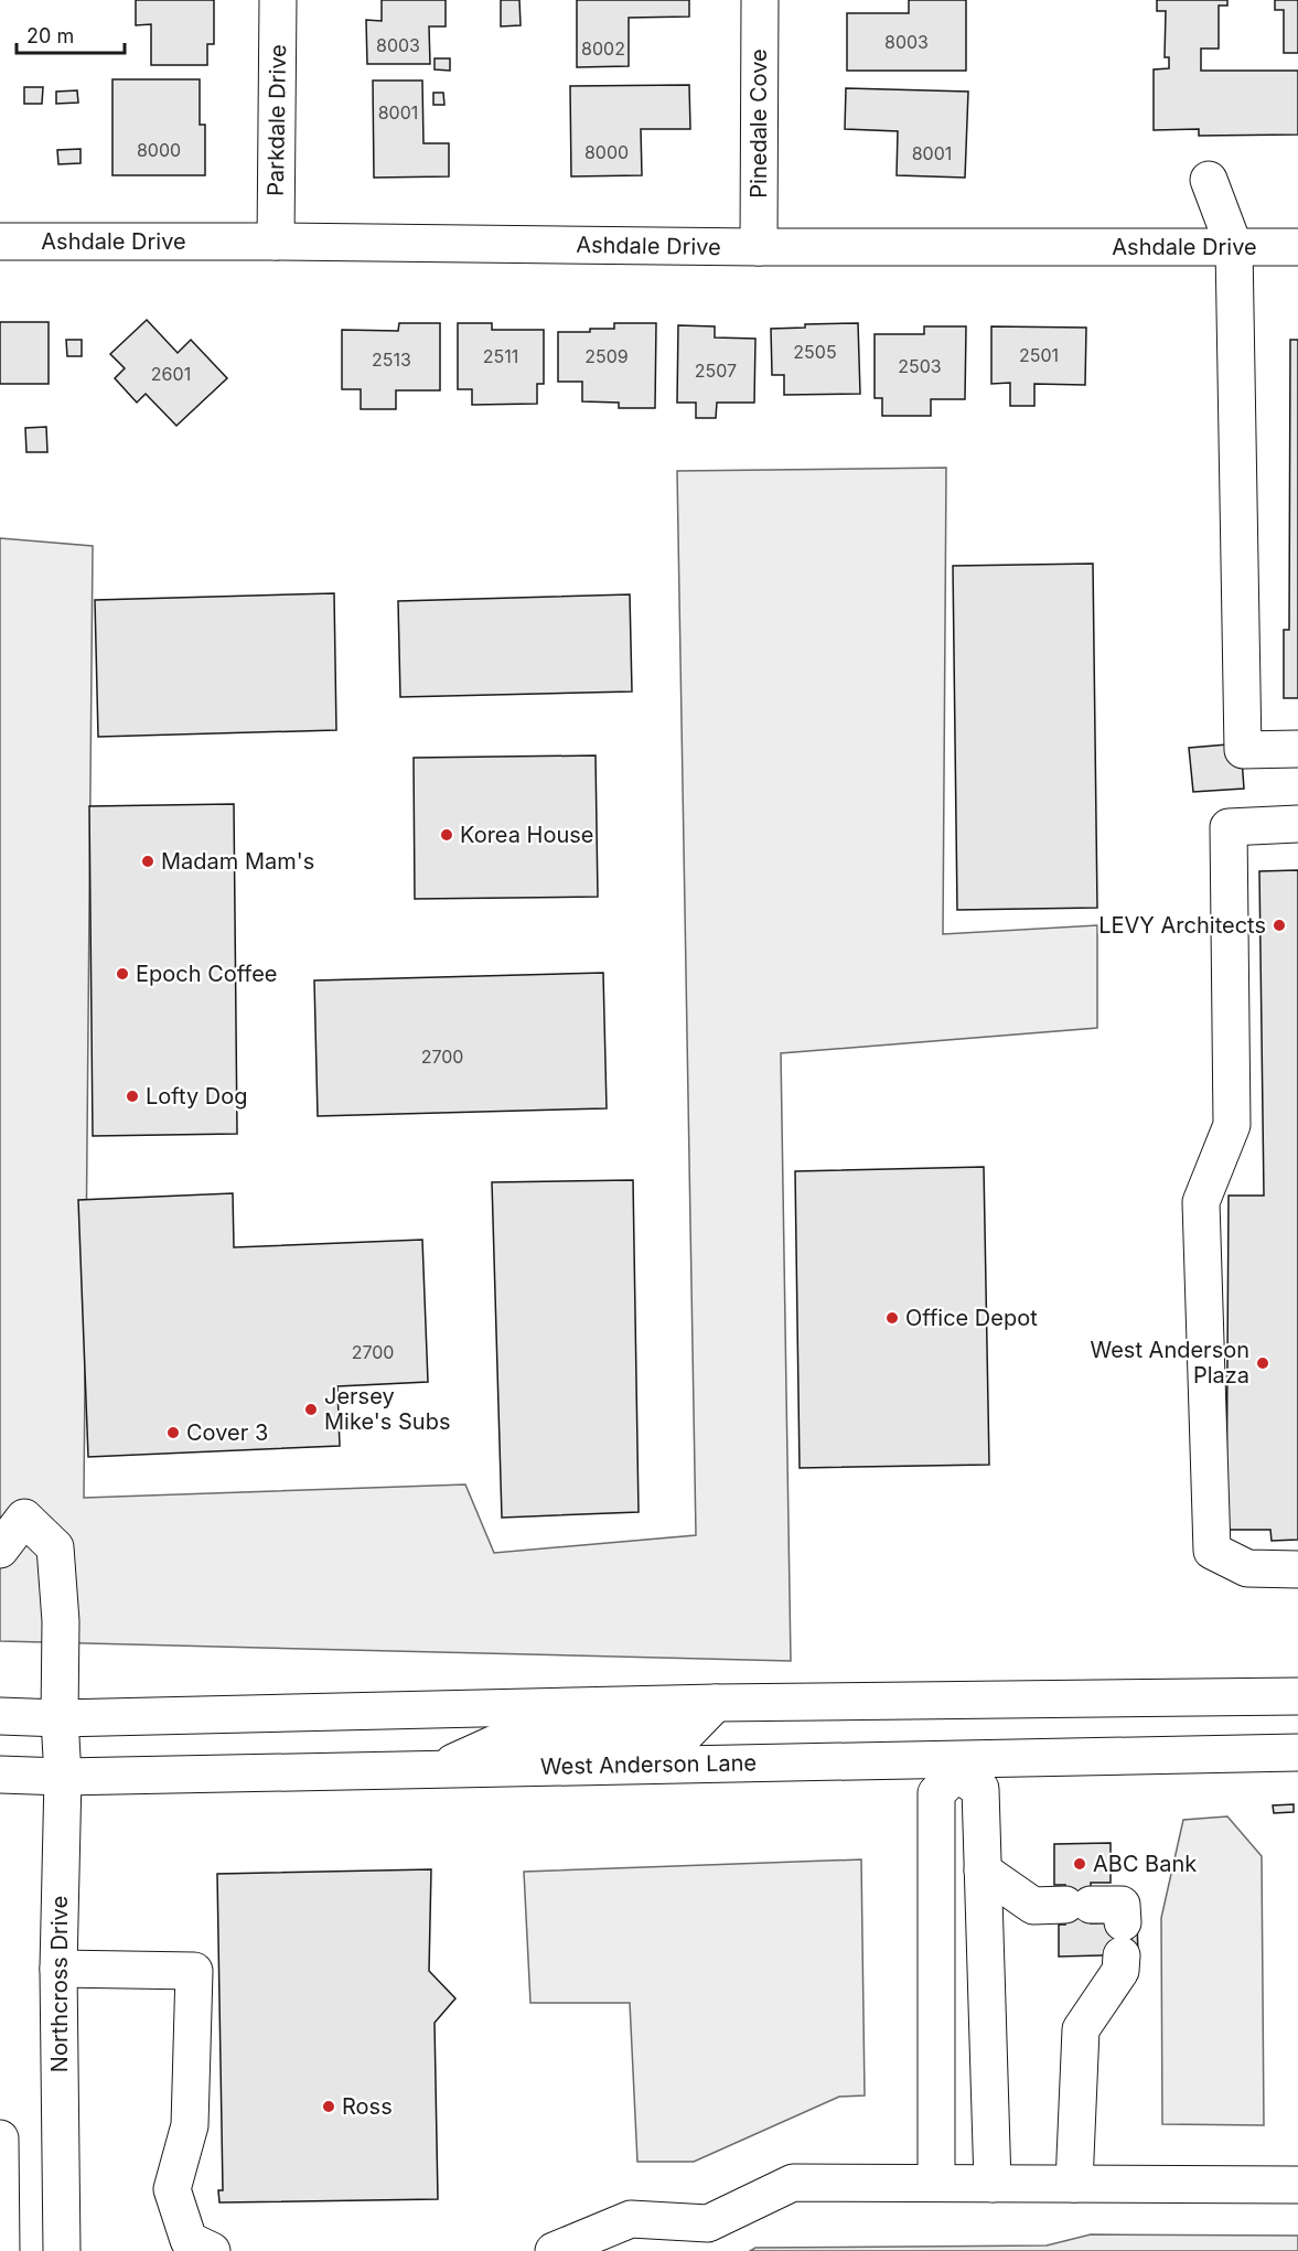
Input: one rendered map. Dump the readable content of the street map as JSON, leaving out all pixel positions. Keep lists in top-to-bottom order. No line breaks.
{"streets":{"main road":["Parkdale Drive","Pinedale Cove","Ashdale Drive","West Anderson Lane","Northcross Drive"]},"crossings":[["Parkdale Drive","Ashdale Drive"],["Pinedale Cove","Ashdale Drive"],["West Anderson Lane","Northcross Drive"]],"places":["Korea House","Madam Mam's","LEVY Architects","Epoch Coffee","Lofty Dog","Office Depot","West Anderson Plaza","Jersey Mike's Subs","Cover 3","ABC Bank","Ross"],"house_numbers":["8003","8003","8002","8001","8000","8000","8001","2505","2501","2511","2509","2513","2503","2507","2601","2700","2700"],"scale_bar":"20 m"}
